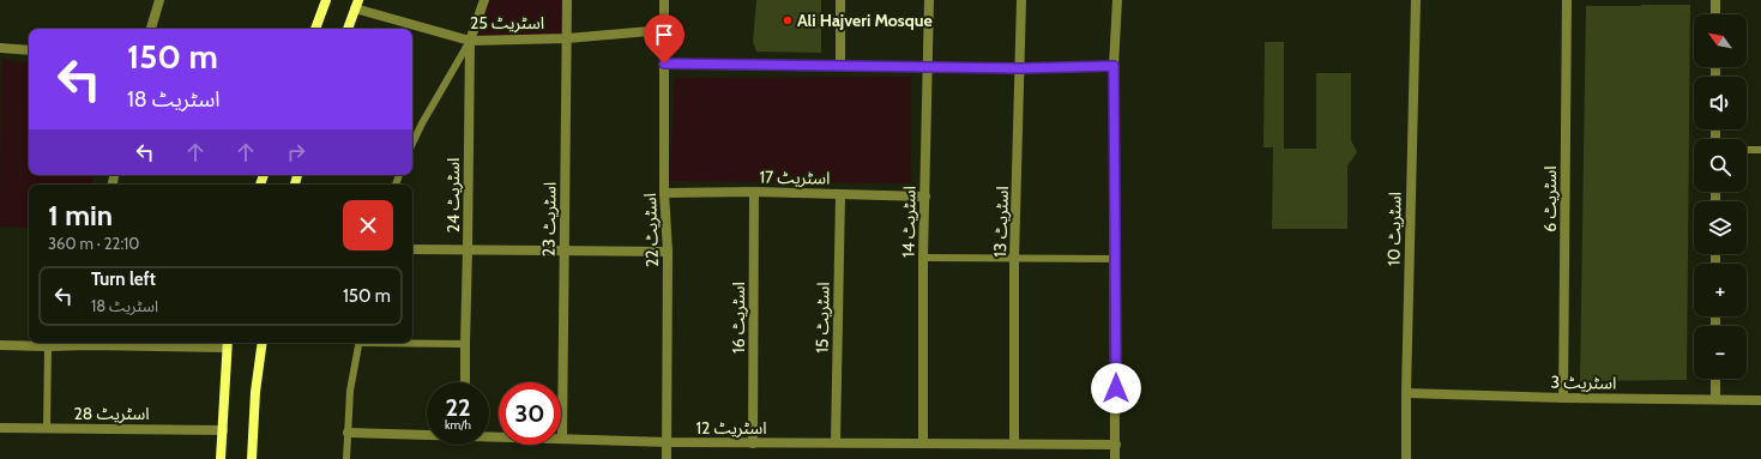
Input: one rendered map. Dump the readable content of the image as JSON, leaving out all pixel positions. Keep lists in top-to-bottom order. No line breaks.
{"streets":{"street":["اسٹریٹ 25","اسٹریٹ 17","اسٹریٹ 24","اسٹریٹ 6","اسٹریٹ 23","اسٹریٹ 14","اسٹریٹ 13","اسٹریٹ 10","اسٹریٹ 22","اسٹریٹ 16","اسٹریٹ 15","اسٹریٹ 3","اسٹریٹ 28","اسٹریٹ 12"]},"crossings":[["اسٹریٹ 25","اسٹریٹ 24"],["اسٹریٹ 25","اسٹریٹ 23"],["اسٹریٹ 25","اسٹریٹ 22"],["اسٹریٹ 17","اسٹریٹ 14"],["اسٹریٹ 17","اسٹریٹ 22"],["اسٹریٹ 17","اسٹریٹ 16"],["اسٹریٹ 17","اسٹریٹ 15"],["اسٹریٹ 6","اسٹریٹ 3"],["اسٹریٹ 23","اسٹریٹ 12"],["اسٹریٹ 14","اسٹریٹ 12"],["اسٹریٹ 13","اسٹریٹ 12"],["اسٹریٹ 10","اسٹریٹ 3"],["اسٹریٹ 22","اسٹریٹ 12"],["اسٹریٹ 16","اسٹریٹ 12"],["اسٹریٹ 15","اسٹریٹ 12"]],"places":["Ali Hajveri Mosque"],"north":"top left","page":{"map_buttons":["+","−"],"turn":["150 m","اسٹریٹ 18"],"heading":["1 min","360 m · 22:10"],"list":[{"name":"Turn left","note":"اسٹریٹ 18","value":"150 m"}],"speed":"22 km/h","limit":"30"}}
